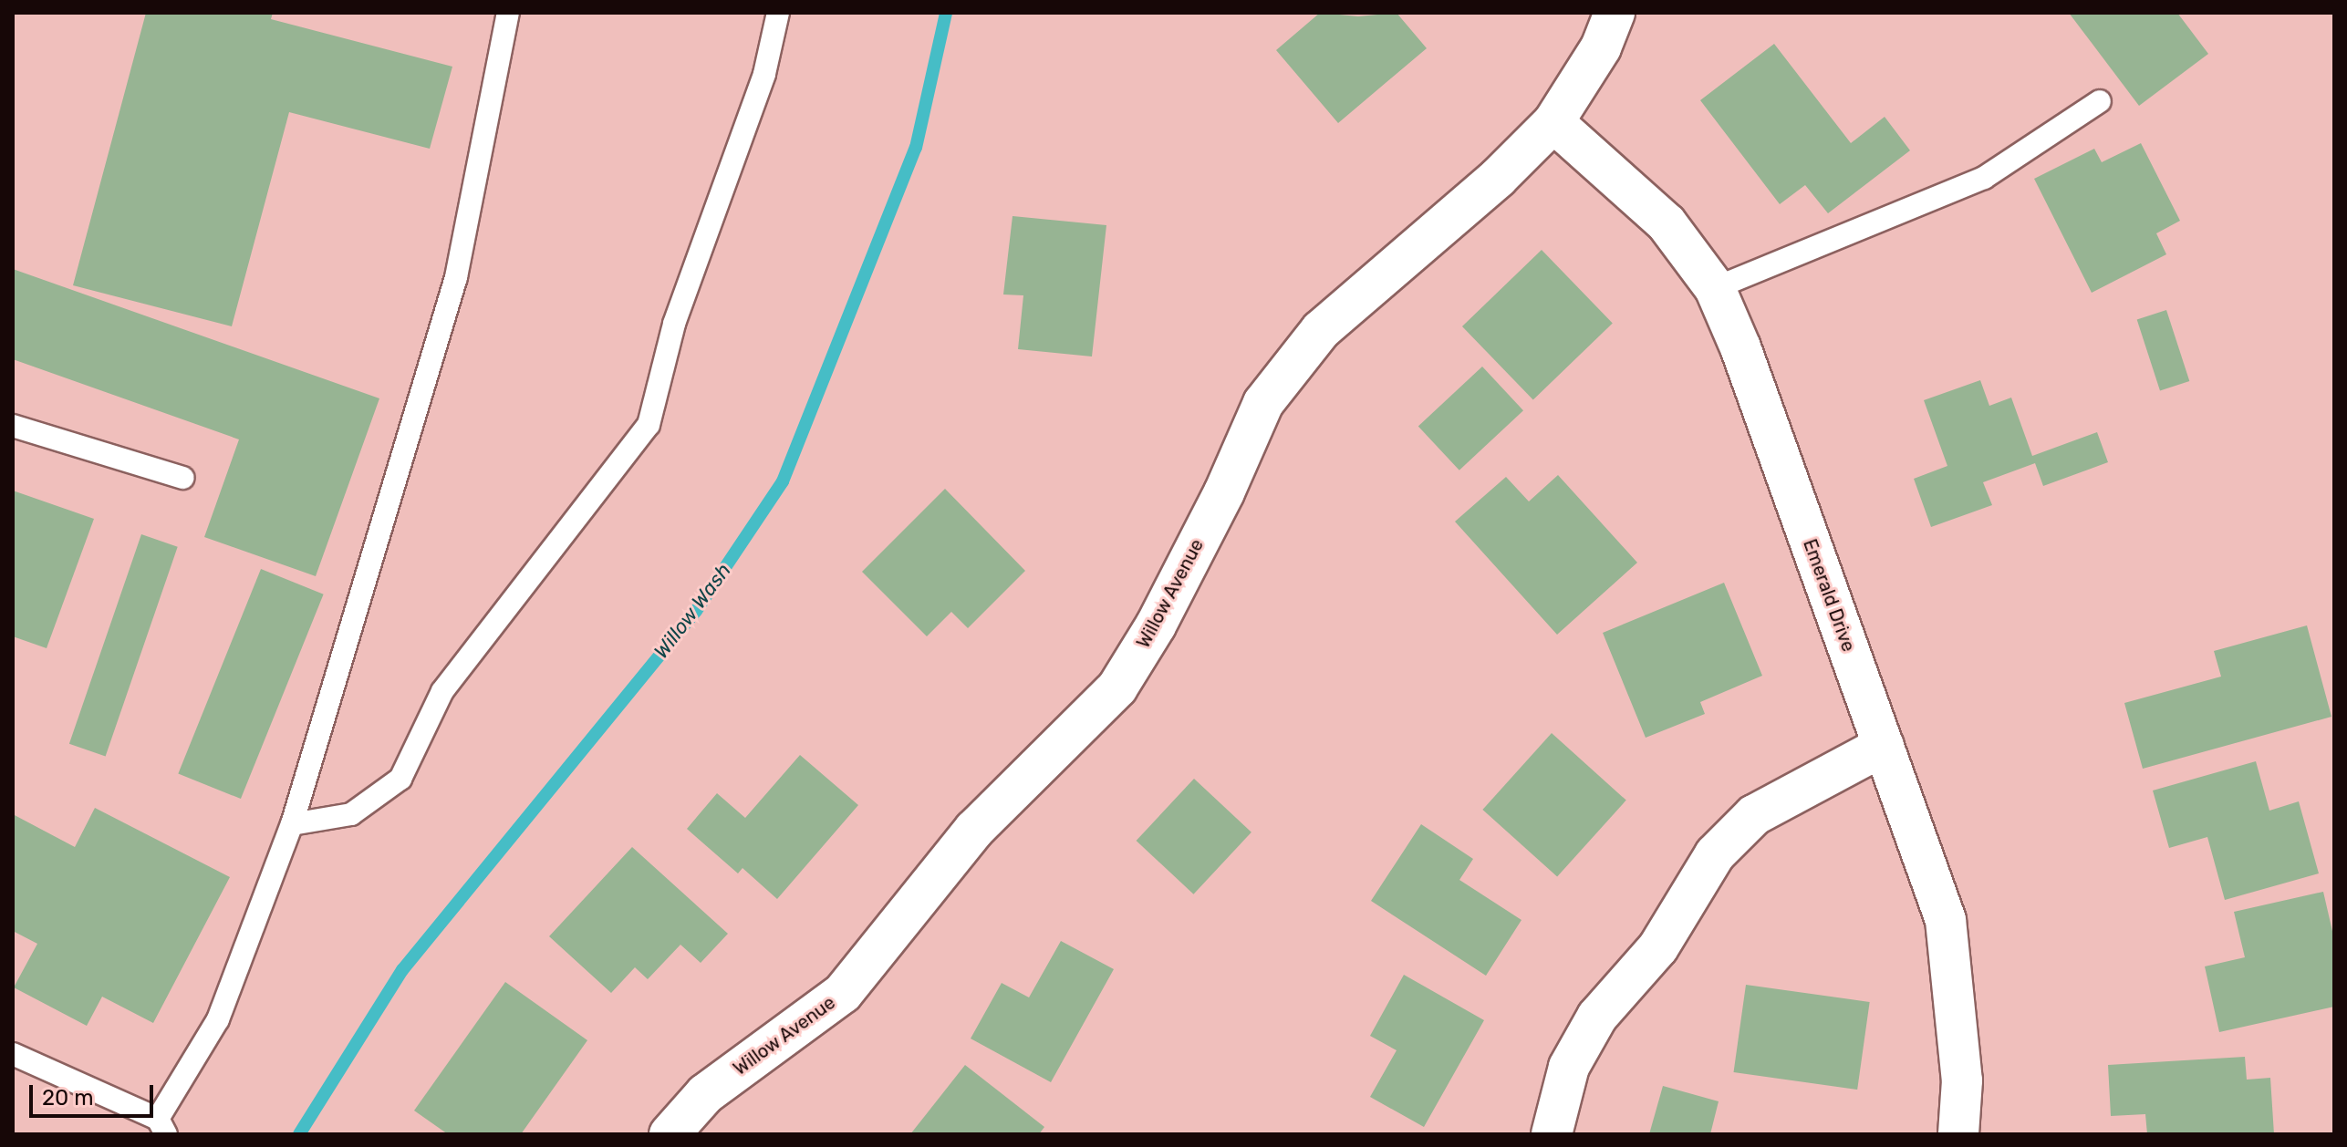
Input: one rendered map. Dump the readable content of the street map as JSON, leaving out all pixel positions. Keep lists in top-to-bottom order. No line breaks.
{"streets":{"street":["Willow Avenue","Emerald Drive"]},"crossings":[["Willow Avenue","Emerald Drive"]],"water":["Willow Wash"],"scale_bar":"20 m"}
